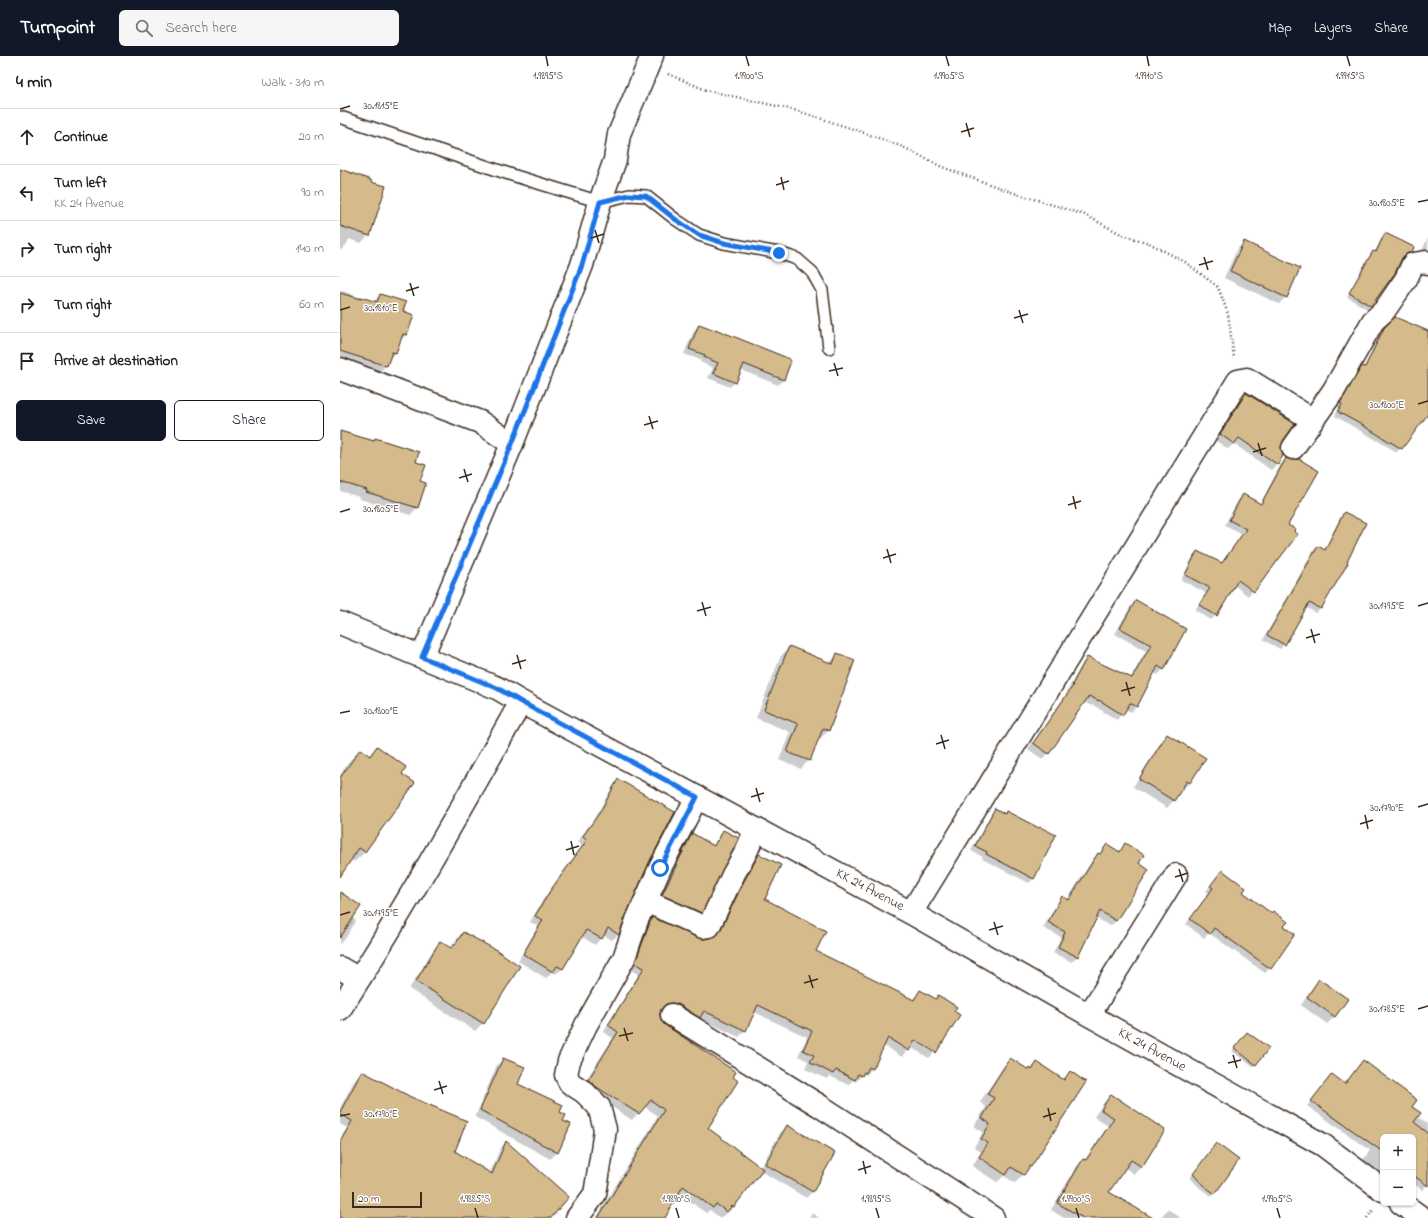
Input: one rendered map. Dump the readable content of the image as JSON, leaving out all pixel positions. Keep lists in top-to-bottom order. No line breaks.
{"streets":{"street":["KK 24 Avenue"]},"scale_bar":"20 m","page":{"header":"Turnpoint","search":"Search here","nav":["Map","Layers","Share"],"heading":["4 min","Walk · 310 m"],"list":[["Continue","20 m"],["Turn left","KK 24 Avenue","90 m"],["Turn right","140 m"],["Turn right","60 m"],"Arrive at destination"],"buttons":["Save","Share"],"map_buttons":["+","−"],"scale":"20 m"},"coordinates":["1.9895°S","1.9900°S","1.9905°S","1.9910°S","1.9915°S","30.1815°E","30.1805°E","30.1810°E","30.1800°E","30.1795°E","30.1790°E","30.1785°E","1.9885°S","1.9890°S"]}
